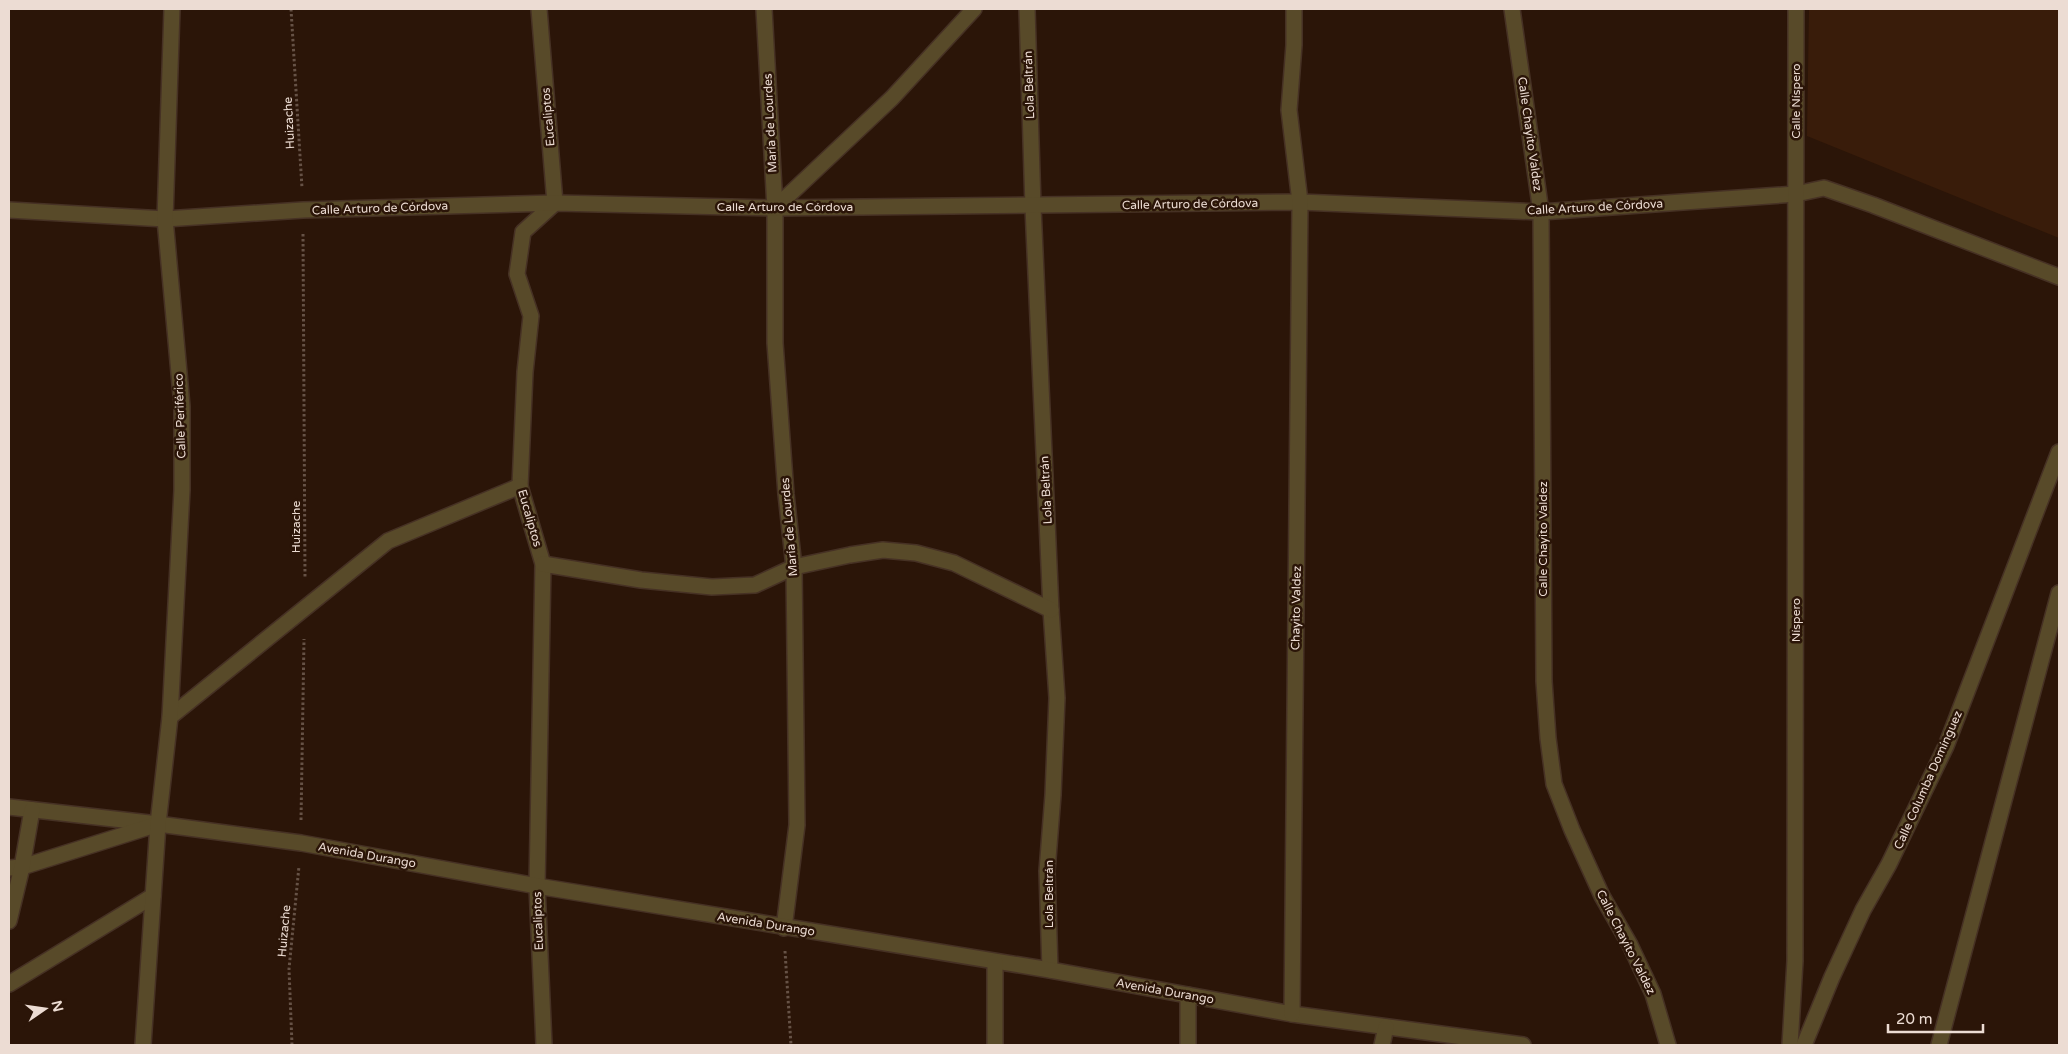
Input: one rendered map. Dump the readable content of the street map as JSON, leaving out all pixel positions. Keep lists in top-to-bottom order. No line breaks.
{"streets":{"street":["Lola Beltrán","Calle Níspero","Eucaliptos","María de Lourdes","Calle Chayito Valdez","Calle Arturo de Córdova","Calle Periférico","Chayito Valdez","Níspero","Calle Columba Domínguez","Avenida Durango"],"path":["Huizache"]},"crossings":[["Lola Beltrán","Calle Arturo de Córdova"],["Lola Beltrán","Avenida Durango"],["Calle Níspero","Calle Arturo de Córdova"],["Calle Níspero","Níspero"],["Eucaliptos","Calle Arturo de Córdova"],["Eucaliptos","Avenida Durango"],["Huizache","Calle Arturo de Córdova"],["Huizache","Avenida Durango"],["María de Lourdes","Calle Arturo de Córdova"],["María de Lourdes","Avenida Durango"],["Calle Chayito Valdez","Calle Arturo de Córdova"],["Calle Arturo de Córdova","Calle Periférico"],["Calle Arturo de Córdova","Chayito Valdez"],["Calle Arturo de Córdova","Níspero"],["Calle Periférico","Avenida Durango"],["Chayito Valdez","Avenida Durango"]],"scale_bar":"20 m","north":"right"}
